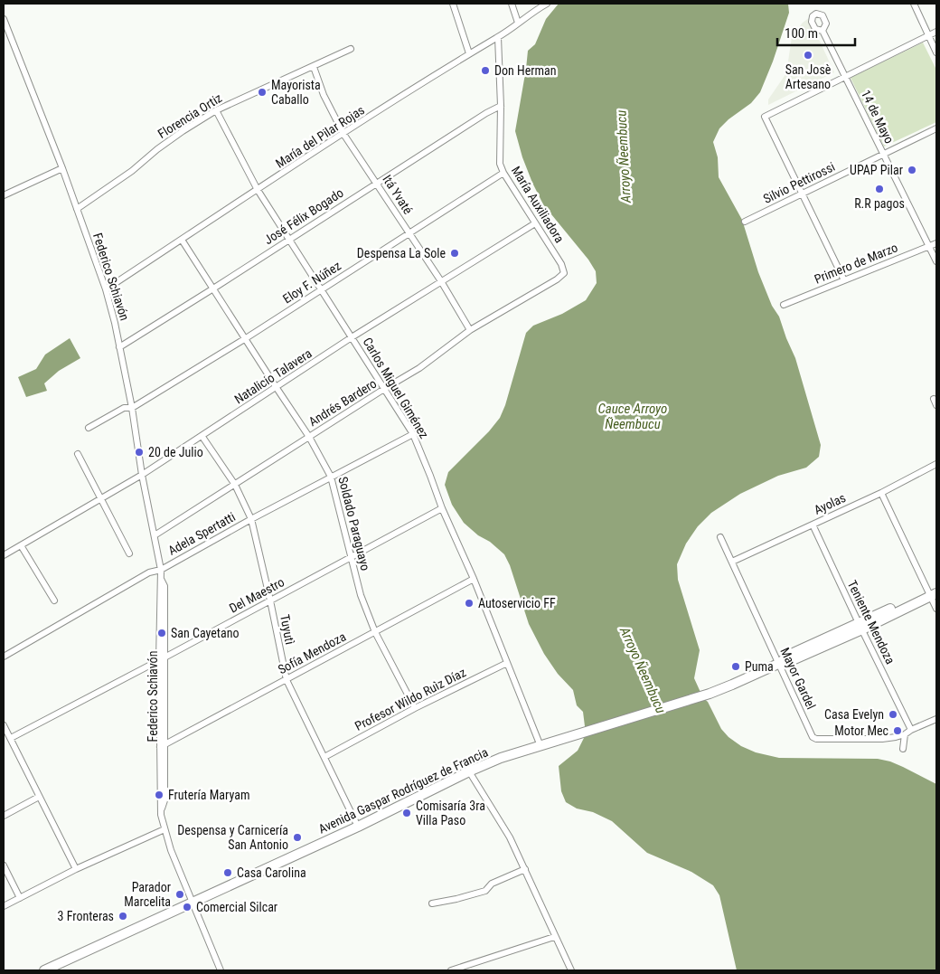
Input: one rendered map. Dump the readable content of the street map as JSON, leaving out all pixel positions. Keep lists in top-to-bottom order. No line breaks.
{"streets":{"main road":["Avenida Gaspar Rodríguez de Francia"],"street":["Florencia Ortiz","14 de Mayo","María del Pilar Rojas","Silvio Pettirossi","Itá Yvaté","María Auxiliadora","José Félix Bogado","Primero de Marzo","Federico Schiavón","Eloy F. Núñez","Natalicio Talavera","Carlos Miguel Giménez","Andrés Bardero","Ayolas","Soldado Paraguayo","Adela Spertatti","Del Maestro","Teniente Mendoza","Tuyutì","Sofía Mendoza","Mayor Gardel","Profesor Wildo Ruìz Díaz"]},"crossings":[["Florencia Ortiz","Itá Yvaté"],["Florencia Ortiz","Federico Schiavón"],["Florencia Ortiz","Carlos Miguel Giménez"],["14 de Mayo","Silvio Pettirossi"],["14 de Mayo","Primero de Marzo"],["María del Pilar Rojas","Itá Yvaté"],["María del Pilar Rojas","María Auxiliadora"],["María del Pilar Rojas","Federico Schiavón"],["María del Pilar Rojas","Carlos Miguel Giménez"],["María del Pilar Rojas","Soldado Paraguayo"],["Itá Yvaté","José Félix Bogado"],["Itá Yvaté","Eloy F. Núñez"],["Itá Yvaté","Natalicio Talavera"],["Itá Yvaté","Andrés Bardero"],["María Auxiliadora","José Félix Bogado"],["María Auxiliadora","Eloy F. Núñez"],["María Auxiliadora","Natalicio Talavera"],["María Auxiliadora","Andrés Bardero"],["José Félix Bogado","Federico Schiavón"],["José Félix Bogado","Carlos Miguel Giménez"],["José Félix Bogado","Soldado Paraguayo"],["Federico Schiavón","Eloy F. Núñez"],["Federico Schiavón","Natalicio Talavera"],["Federico Schiavón","Andrés Bardero"],["Federico Schiavón","Adela Spertatti"],["Federico Schiavón","Del Maestro"],["Federico Schiavón","Sofía Mendoza"],["Federico Schiavón","Avenida Gaspar Rodríguez de Francia"],["Eloy F. Núñez","Carlos Miguel Giménez"],["Eloy F. Núñez","Soldado Paraguayo"],["Natalicio Talavera","Carlos Miguel Giménez"],["Natalicio Talavera","Soldado Paraguayo"],["Natalicio Talavera","Tuyutì"],["Carlos Miguel Giménez","Andrés Bardero"],["Carlos Miguel Giménez","Adela Spertatti"],["Carlos Miguel Giménez","Del Maestro"],["Carlos Miguel Giménez","Sofía Mendoza"],["Carlos Miguel Giménez","Profesor Wildo Ruìz Díaz"],["Carlos Miguel Giménez","Avenida Gaspar Rodríguez de Francia"],["Andrés Bardero","Soldado Paraguayo"],["Andrés Bardero","Tuyutì"],["Ayolas","Teniente Mendoza"],["Ayolas","Mayor Gardel"],["Soldado Paraguayo","Adela Spertatti"],["Soldado Paraguayo","Del Maestro"],["Soldado Paraguayo","Sofía Mendoza"],["Soldado Paraguayo","Profesor Wildo Ruìz Díaz"],["Adela Spertatti","Tuyutì"],["Del Maestro","Tuyutì"],["Teniente Mendoza","Mayor Gardel"],["Teniente Mendoza","Avenida Gaspar Rodríguez de Francia"],["Tuyutì","Sofía Mendoza"],["Tuyutì","Profesor Wildo Ruìz Díaz"],["Tuyutì","Avenida Gaspar Rodríguez de Francia"],["Mayor Gardel","Avenida Gaspar Rodríguez de Francia"]],"water":["Arroyo Ñeembucu","Cauce Arroyo Ñeembucu"],"places":["San Josè Artesano","Don Herman","Mayorista Caballo","UPAP Pilar","R.R pagos","Despensa La Sole","20 de Julio","Autoservicio FF","San Cayetano","Puma","Casa Evelyn","Motor Mec","Frutería Maryam","Comisaría 3ra Villa Paso","Despensa y Carnicería San Antonio","Casa Carolina","Parador Marcelita","Comercial Silcar","3 Fronteras"],"scale_bar":"100 m"}
